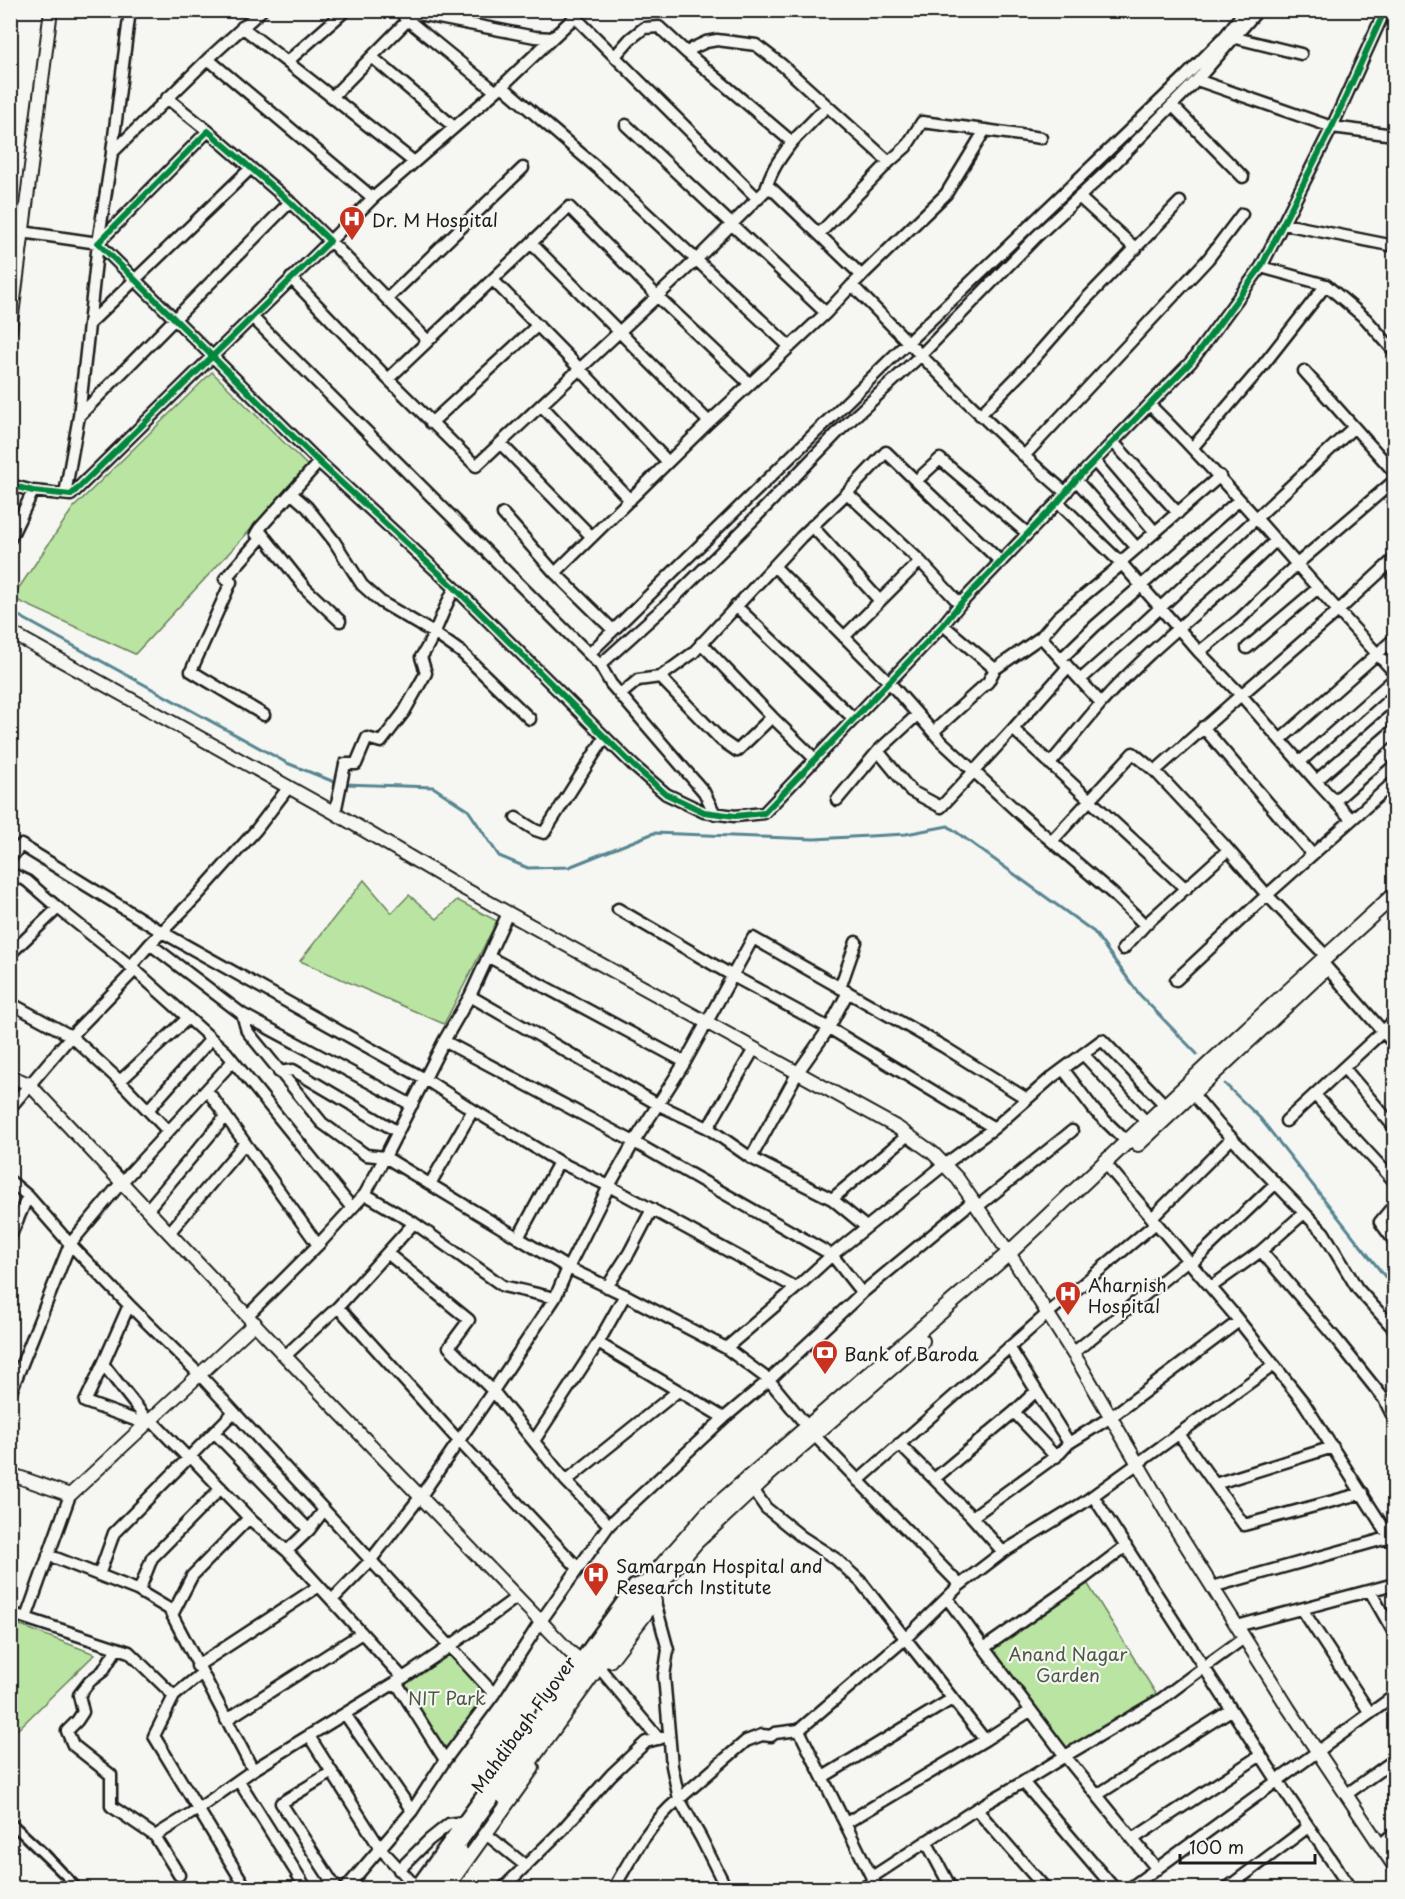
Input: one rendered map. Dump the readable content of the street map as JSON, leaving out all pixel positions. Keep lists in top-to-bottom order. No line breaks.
{"streets":{"main road":["Mahdibagh Flyover"]},"parks":["Anand Nagar Garden","NIT Park"],"places":{"hospital":["Dr. M Hospital","Aharnish Hospital","Samarpan Hospital and Research Institute"],"bank":["Bank of Baroda"]},"scale_bar":"100 m"}
